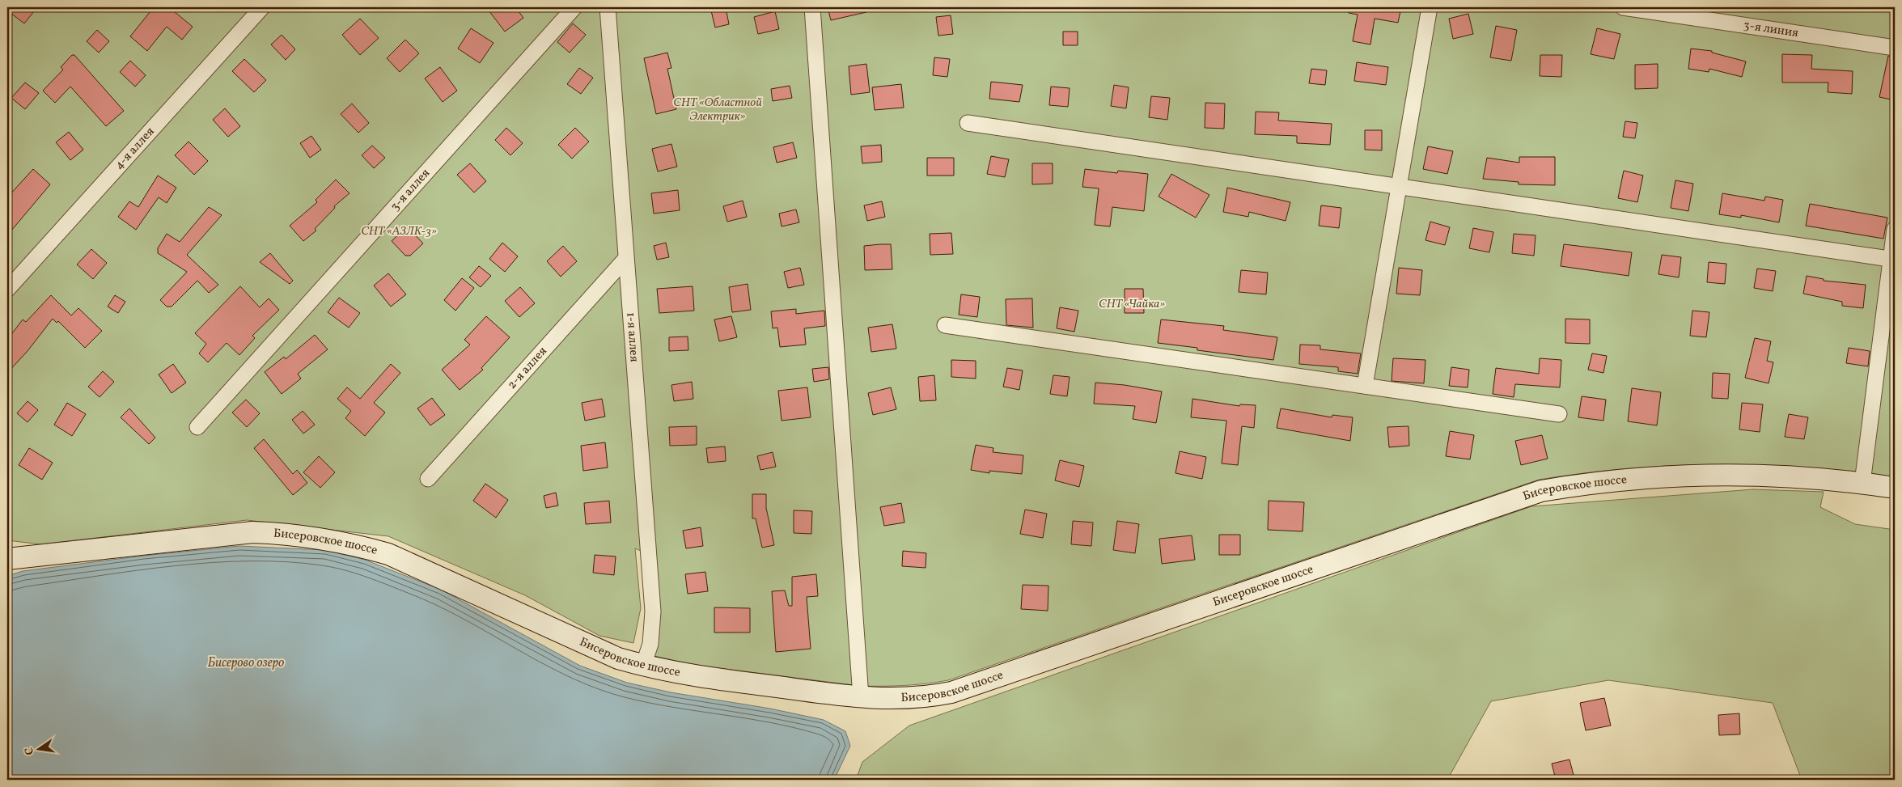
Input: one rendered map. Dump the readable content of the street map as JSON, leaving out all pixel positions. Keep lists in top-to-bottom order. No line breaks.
{"streets":{"main road":["Бисеровское шоссе"],"street":["3-я линия","4-я аллея","3-я аллея","1-я аллея","2-я аллея"]},"crossings":[["1-я аллея","2-я аллея"],["1-я аллея","Бисеровское шоссе"]],"water":["Бисерово озеро"],"parks":["СНТ «Областной Электрик»","СНТ «АЗЛК-3»","СНТ «Чайка»"],"north":"left"}
